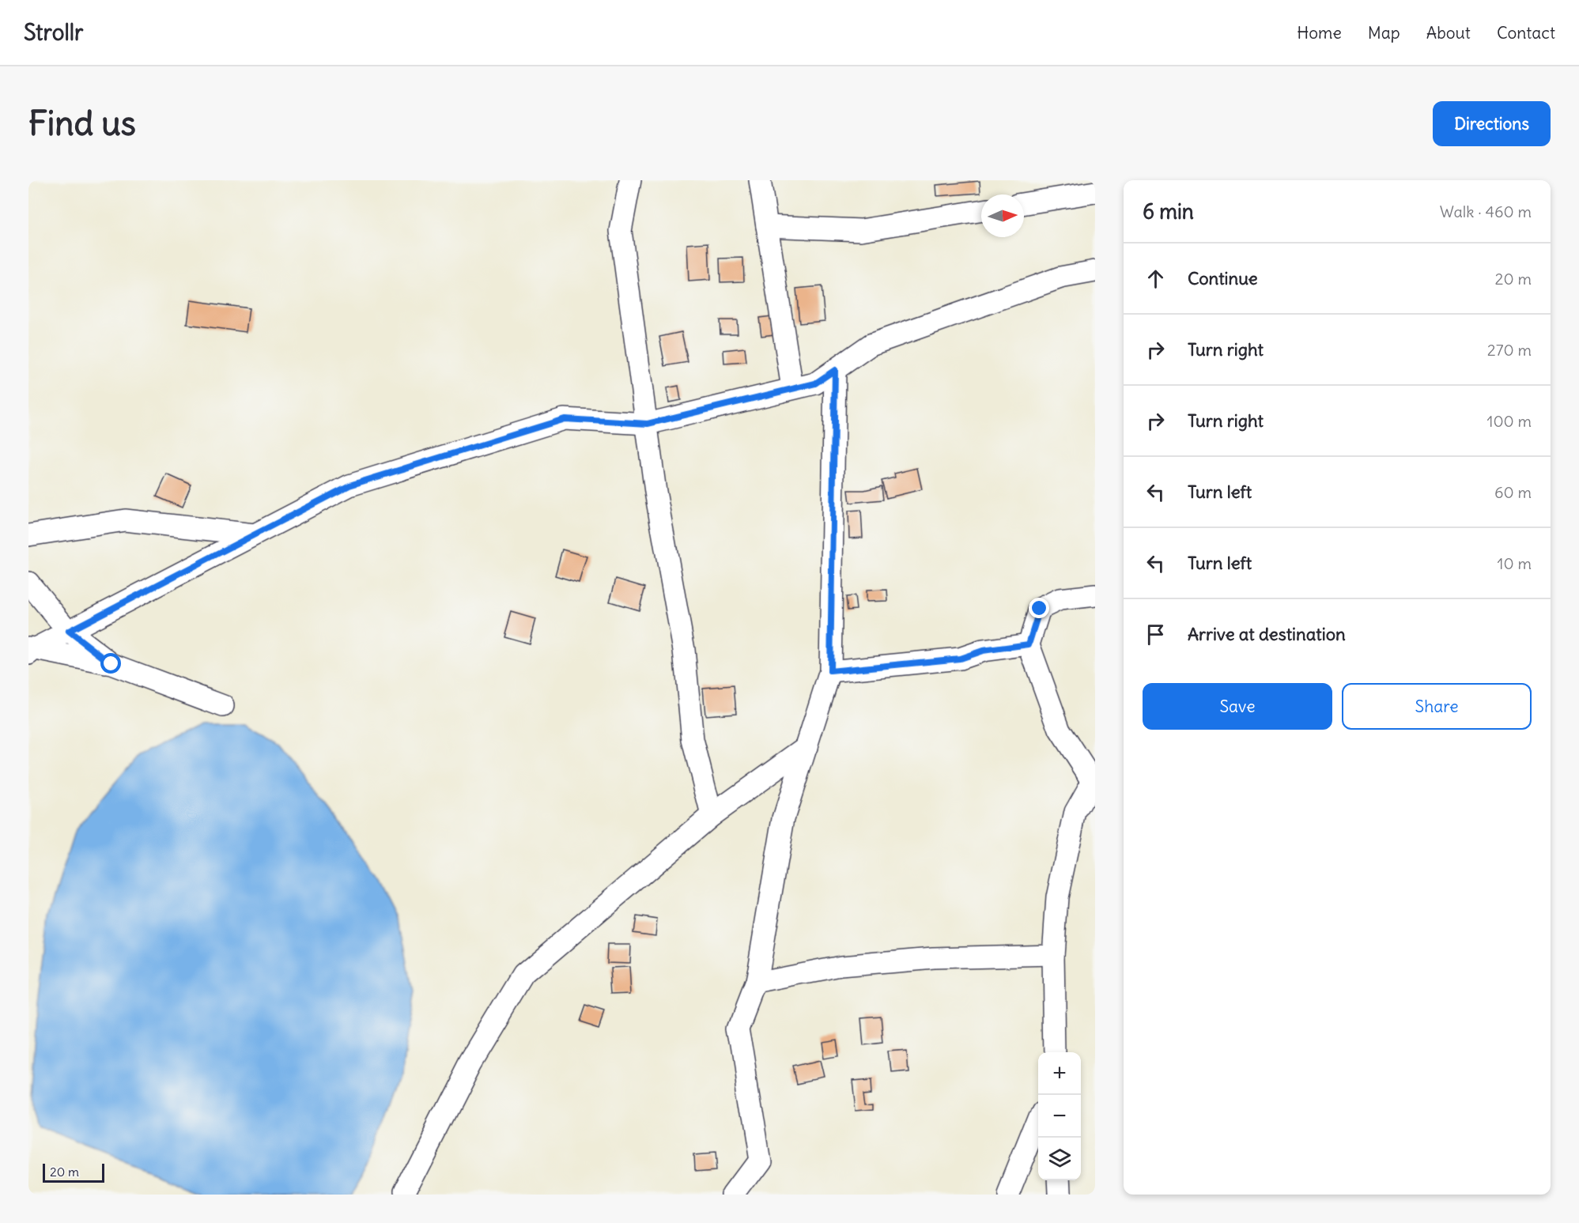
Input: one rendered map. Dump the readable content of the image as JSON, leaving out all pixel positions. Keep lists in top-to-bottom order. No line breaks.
{"scale_bar":"20 m","north":"right","page":{"header":"Strollr","nav":["Home","Map","About","Contact"],"buttons":["Directions",["Save","Share"]],"title":"Find us","heading":["6 min","Walk · 460 m"],"list":[["Continue","20 m"],["Turn right","270 m"],["Turn right","100 m"],["Turn left","60 m"],["Turn left","10 m"],"Arrive at destination"],"map_buttons":["+","−"],"scale":"20 m"}}
